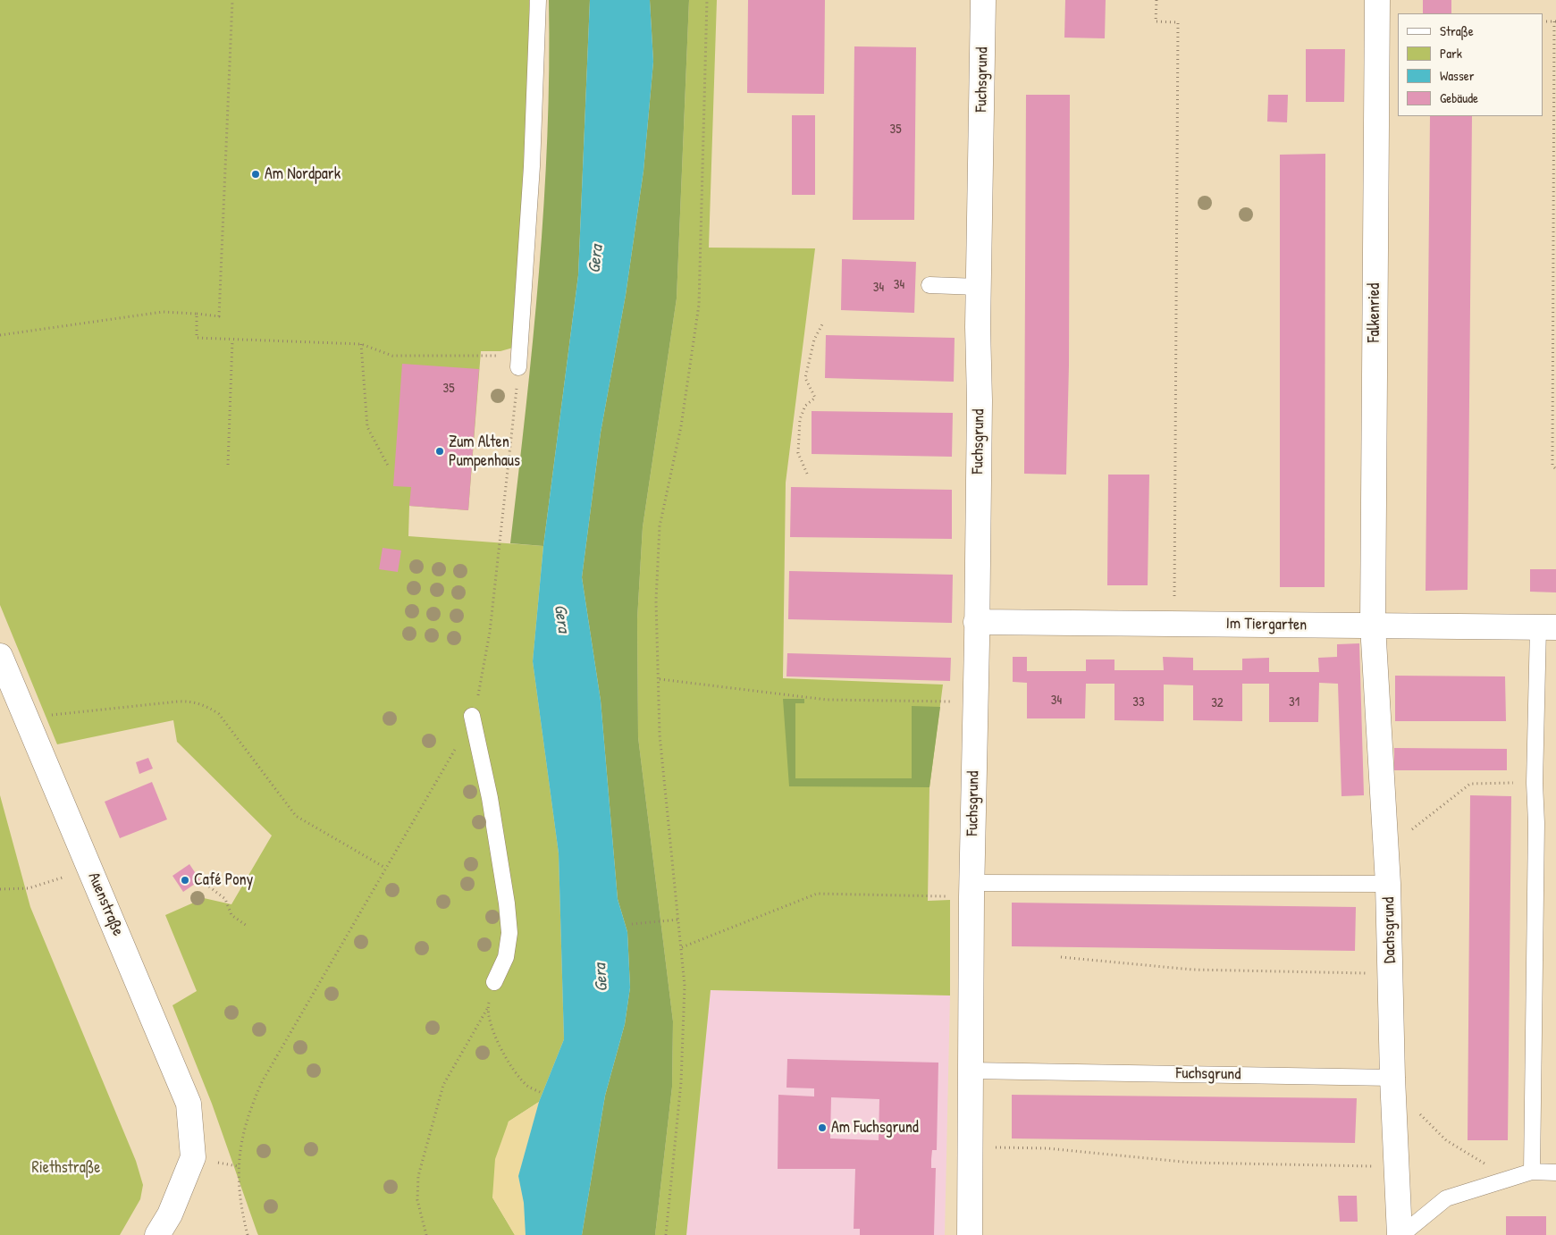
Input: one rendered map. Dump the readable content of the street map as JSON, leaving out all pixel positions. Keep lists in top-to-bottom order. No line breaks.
{"streets":{"street":["Fuchsgrund","Falkenried","Im Tiergarten","Auenstraße","Dachsgrund"]},"crossings":[["Fuchsgrund","Im Tiergarten"],["Fuchsgrund","Dachsgrund"],["Falkenried","Im Tiergarten"],["Falkenried","Dachsgrund"],["Im Tiergarten","Dachsgrund"]],"water":["Gera"],"parks":["Riethstraße"],"places":["Am Nordpark","Zum Alten Pumpenhaus","Café Pony","Am Fuchsgrund"],"house_numbers":["35","34","34","35","34","33","31","32"],"legend":["Straße","Park","Wasser","Gebäude"]}
